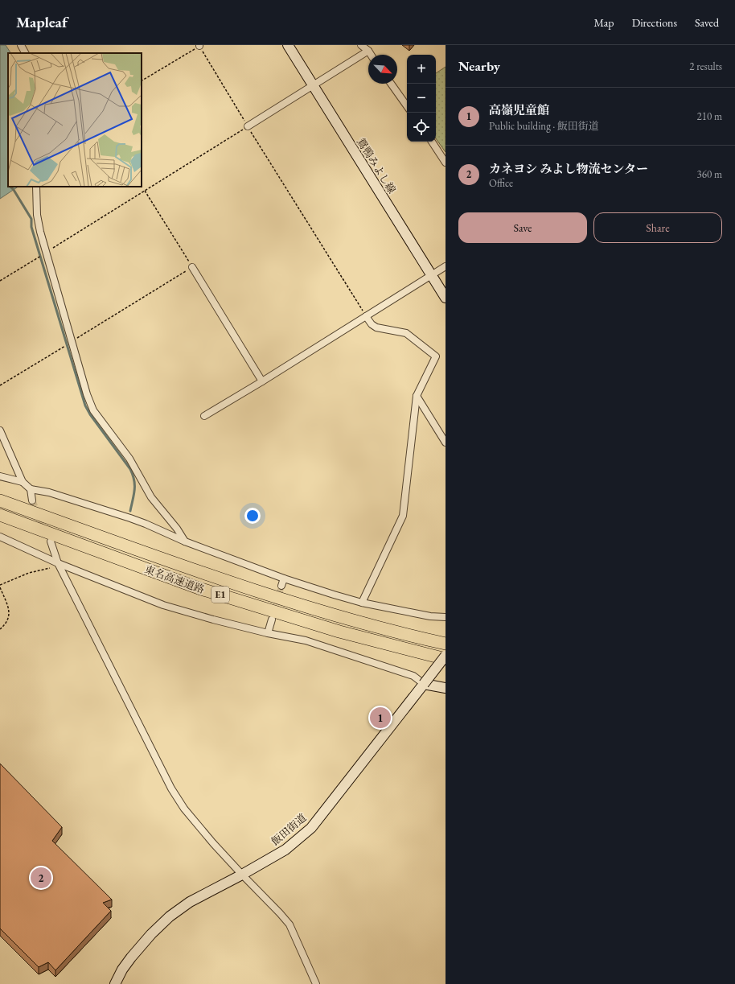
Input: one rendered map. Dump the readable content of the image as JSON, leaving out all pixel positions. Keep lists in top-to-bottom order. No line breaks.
{"streets":{"highway":["東名高速道路","E1"],"main road":["鴛鴨みよし線","飯田街道"]},"north":"bottom right","page":{"header":"Mapleaf","nav":["Map","Directions","Saved"],"heading":["Nearby","2 results"],"map_buttons":["+","−"],"list":[{"mark":"1","name":"高嶺児童館","note":"Public building · 飯田街道","value":"210 m"},{"mark":"2","name":"カネヨシ みよし物流センター","note":"Office","value":"360 m"}],"buttons":["Save","Share"],"pins":["1","2"]}}
